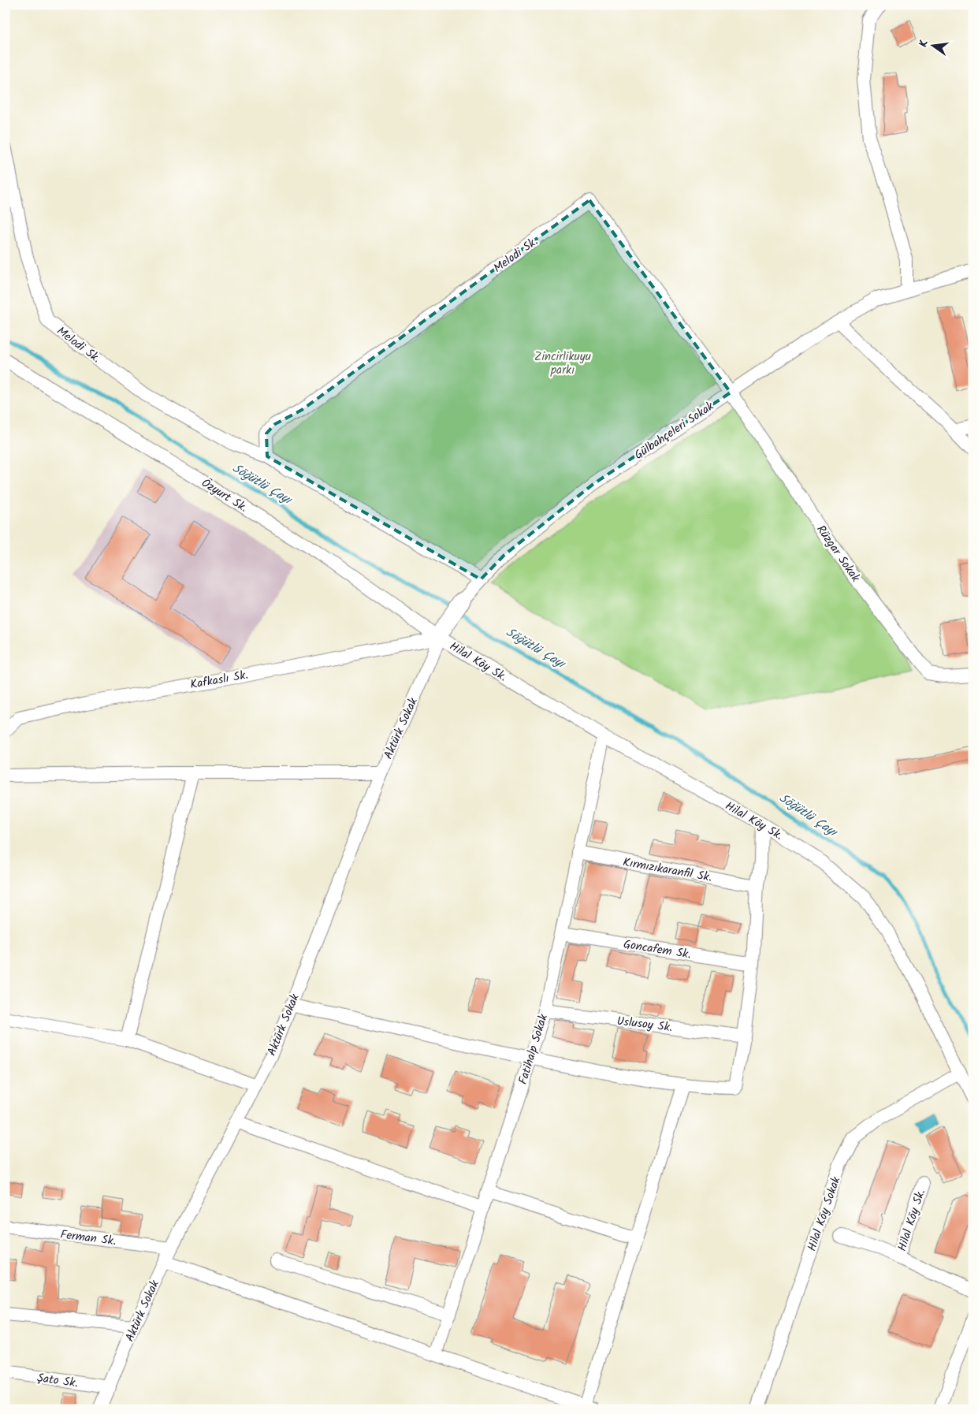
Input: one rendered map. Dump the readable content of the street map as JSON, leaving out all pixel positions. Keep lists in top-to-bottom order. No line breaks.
{"streets":{"street":["Melodi Sk.","Gülbahçeleri Sokak","Özyurt Sk.","Rüzgar Sokak","Hilal Köy Sk.","Kafkaslı Sk.","Aktürk Sokak","Kırmızıkaranfil Sk.","Goncafem Sk.","Uslusoy Sk.","Fatihalp Sokak","Hilal Köy Sokak","Ferman Sk.","Şato Sk."]},"crossings":[["Melodi Sk.","Gülbahçeleri Sokak"],["Melodi Sk.","Rüzgar Sokak"],["Gülbahçeleri Sokak","Rüzgar Sokak"],["Özyurt Sk.","Hilal Köy Sk."],["Özyurt Sk.","Kafkaslı Sk."],["Özyurt Sk.","Aktürk Sokak"],["Hilal Köy Sk.","Kafkaslı Sk."],["Hilal Köy Sk.","Aktürk Sokak"],["Hilal Köy Sk.","Fatihalp Sokak"],["Hilal Köy Sk.","Hilal Köy Sokak"],["Kafkaslı Sk.","Aktürk Sokak"],["Aktürk Sokak","Ferman Sk."],["Aktürk Sokak","Şato Sk."],["Kırmızıkaranfil Sk.","Fatihalp Sokak"],["Goncafem Sk.","Fatihalp Sokak"],["Uslusoy Sk.","Fatihalp Sokak"]],"water":["Söğütlü Çayı"],"parks":["Zincirlikuyu parkı"],"north":"left"}
